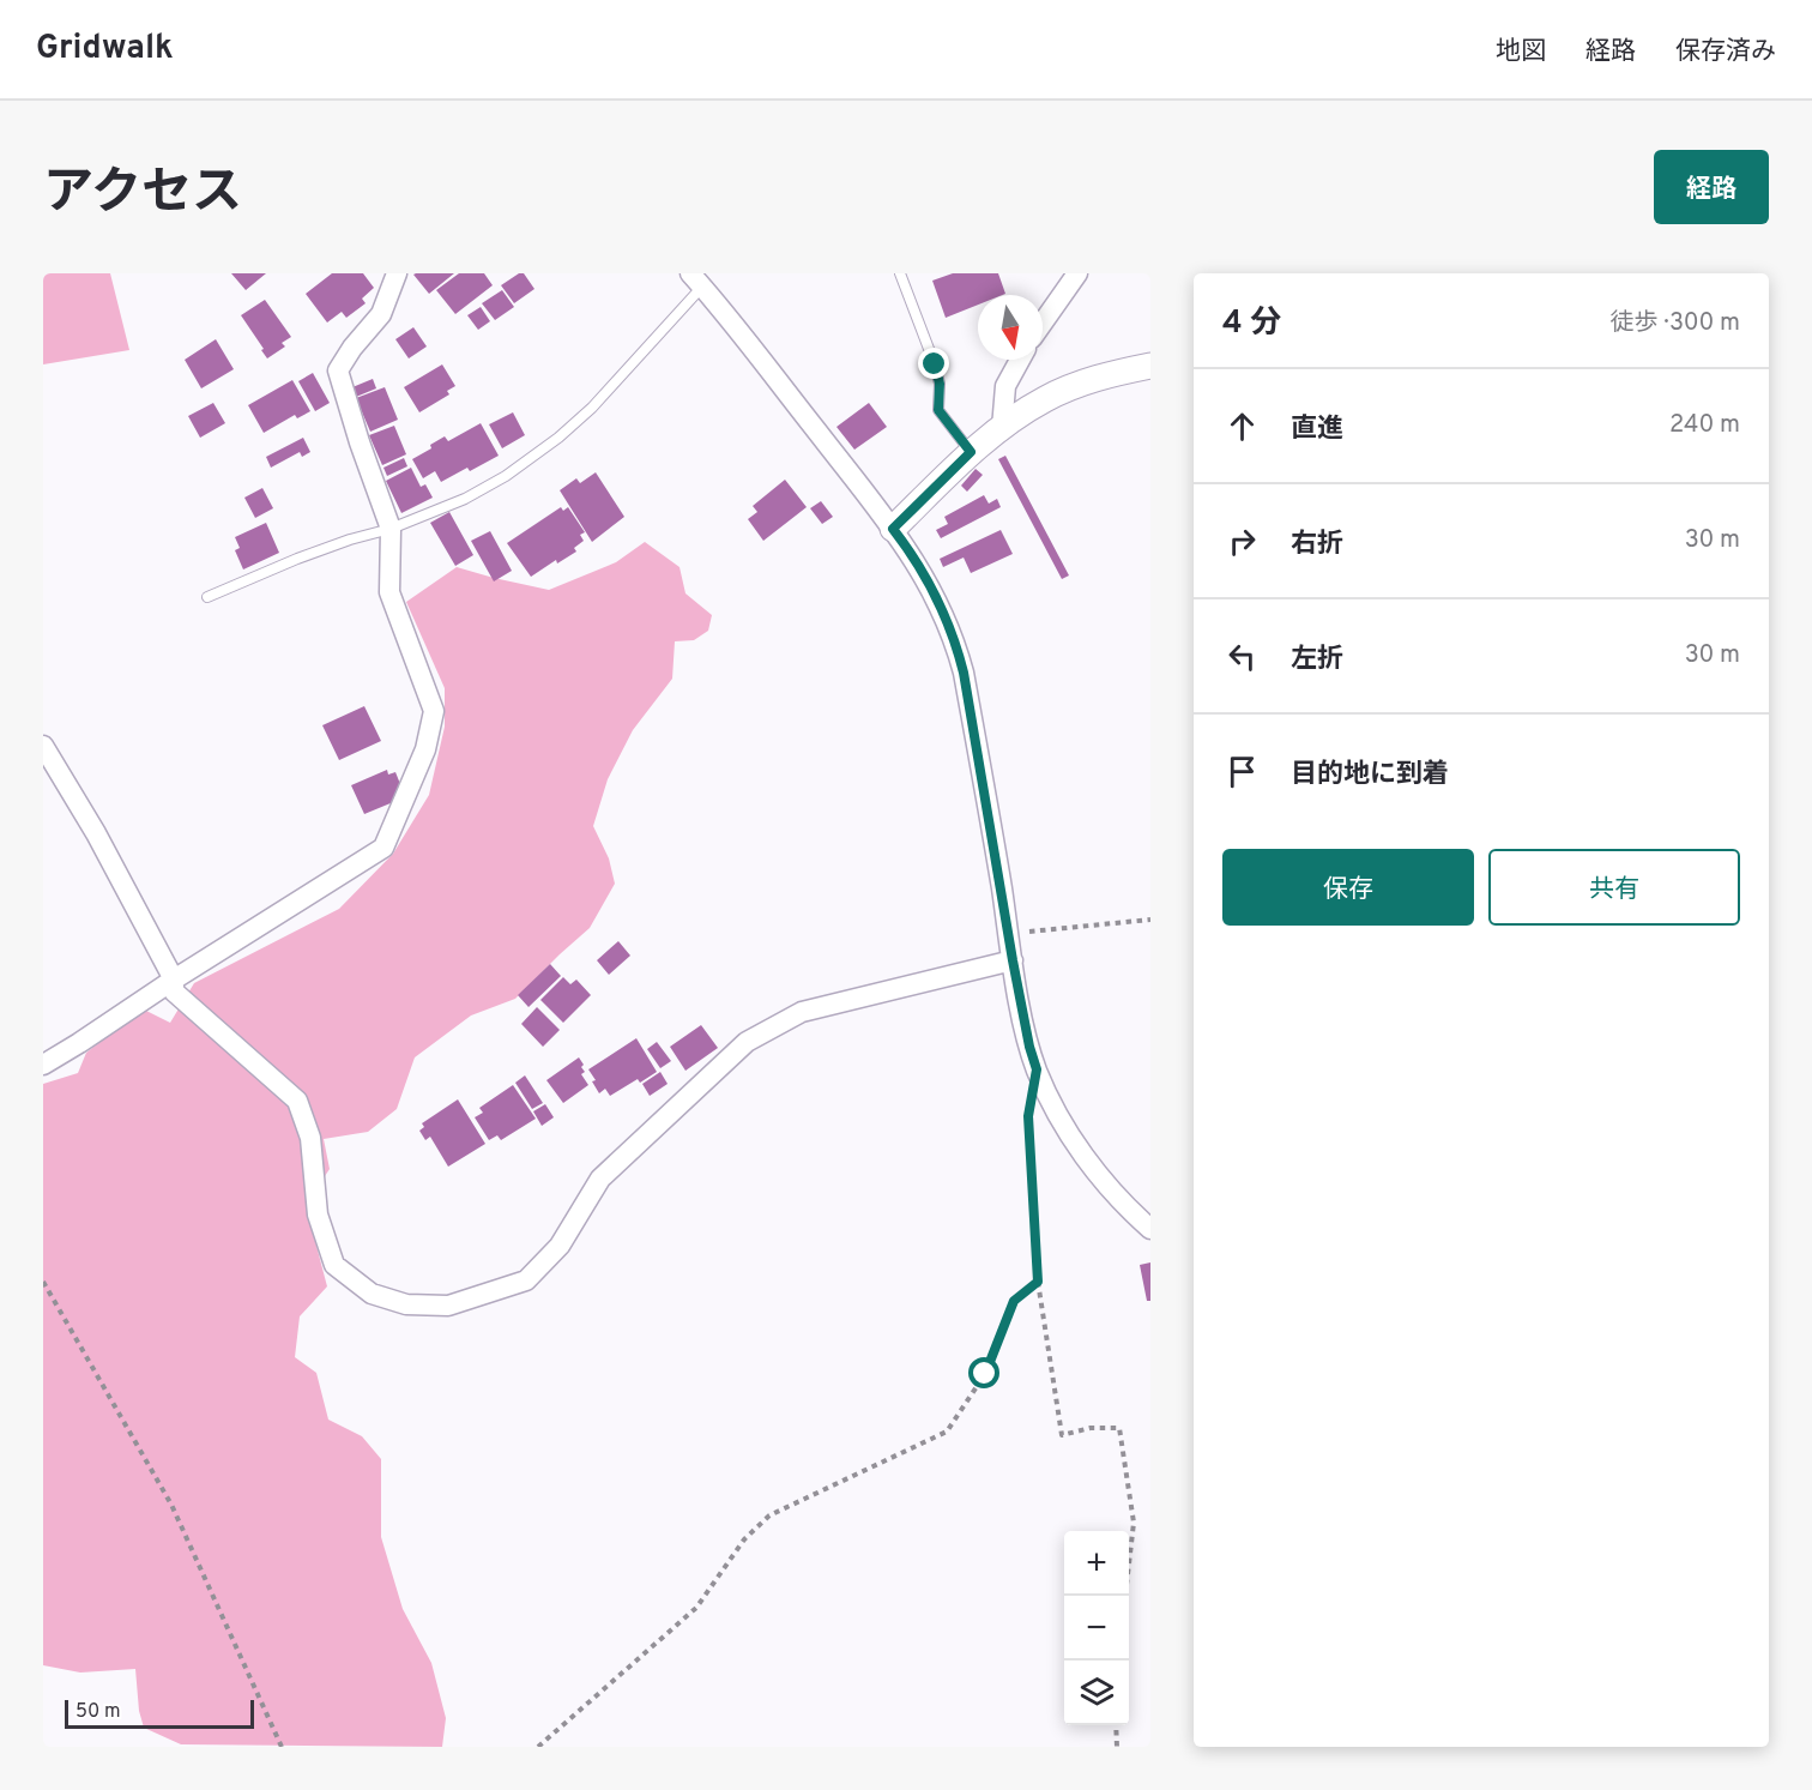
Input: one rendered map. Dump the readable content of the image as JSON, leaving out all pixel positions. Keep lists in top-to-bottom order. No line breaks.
{"scale_bar":"50 m","north":"bottom","page":{"header":"Gridwalk","nav":["地図","経路","保存済み"],"title":"アクセス","buttons":["経路",["保存","共有"]],"heading":["4 分","徒歩 · 300 m"],"list":[["直進","240 m"],["右折","30 m"],["左折","30 m"],"目的地に到着"],"map_buttons":["+","−"],"scale":"50 m"}}
